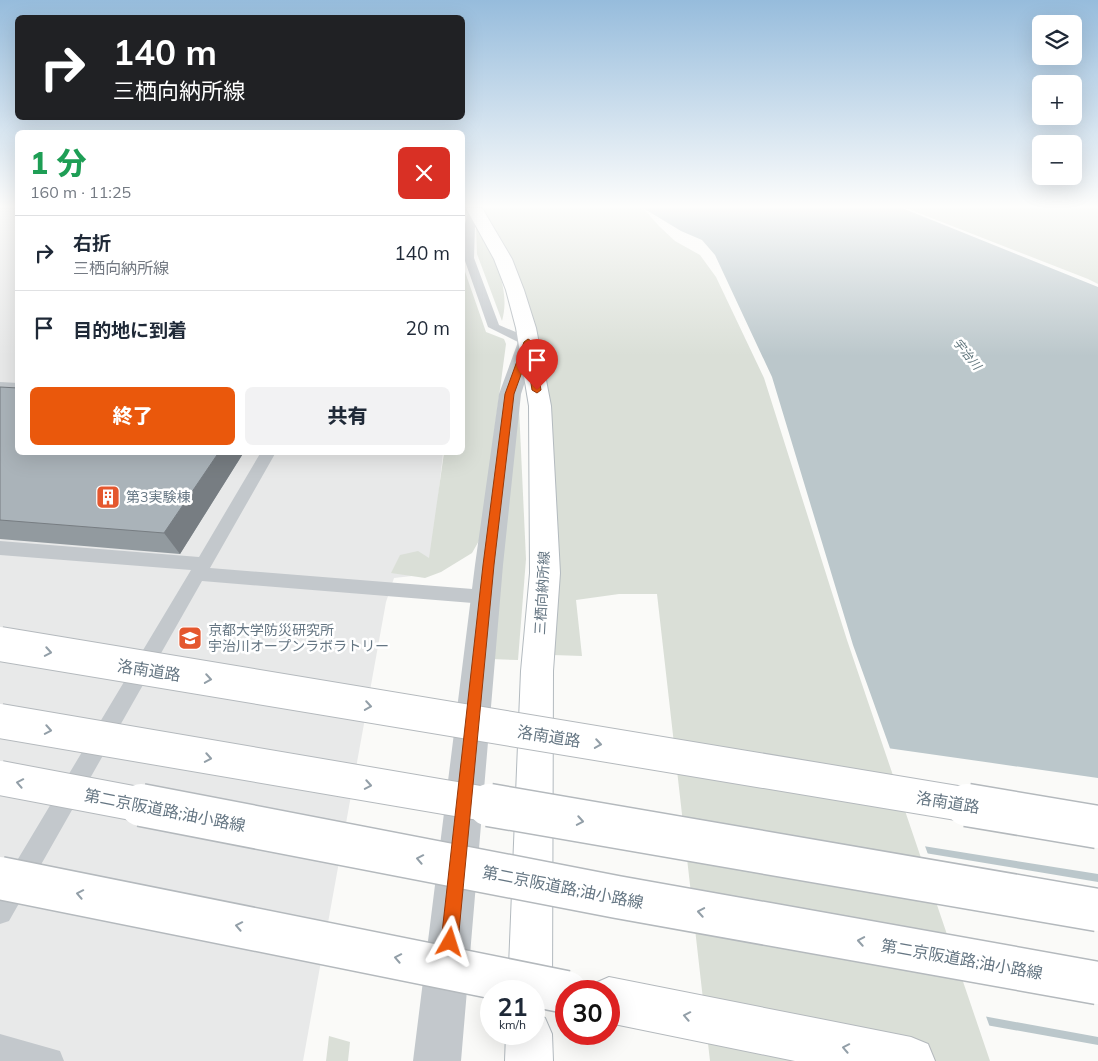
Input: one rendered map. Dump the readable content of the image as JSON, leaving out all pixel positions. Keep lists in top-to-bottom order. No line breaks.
{"streets":{"main road":["三栖向納所線","洛南道路","第二京阪道路;油小路線"]},"water":["宇治川"],"places":{"building":["第3実験棟"],"school or university":["京都大学防災研究所 宇治川オープンラボラトリー"]},"page":{"map_buttons":["+","−"],"turn":["140 m","三栖向納所線"],"heading":["1 分","160 m · 11:25"],"list":[{"name":"右折","note":"三栖向納所線","value":"140 m"},{"name":"目的地に到着","value":"20 m"}],"buttons":["終了","共有"],"speed":"21 km/h","limit":"30"}}
